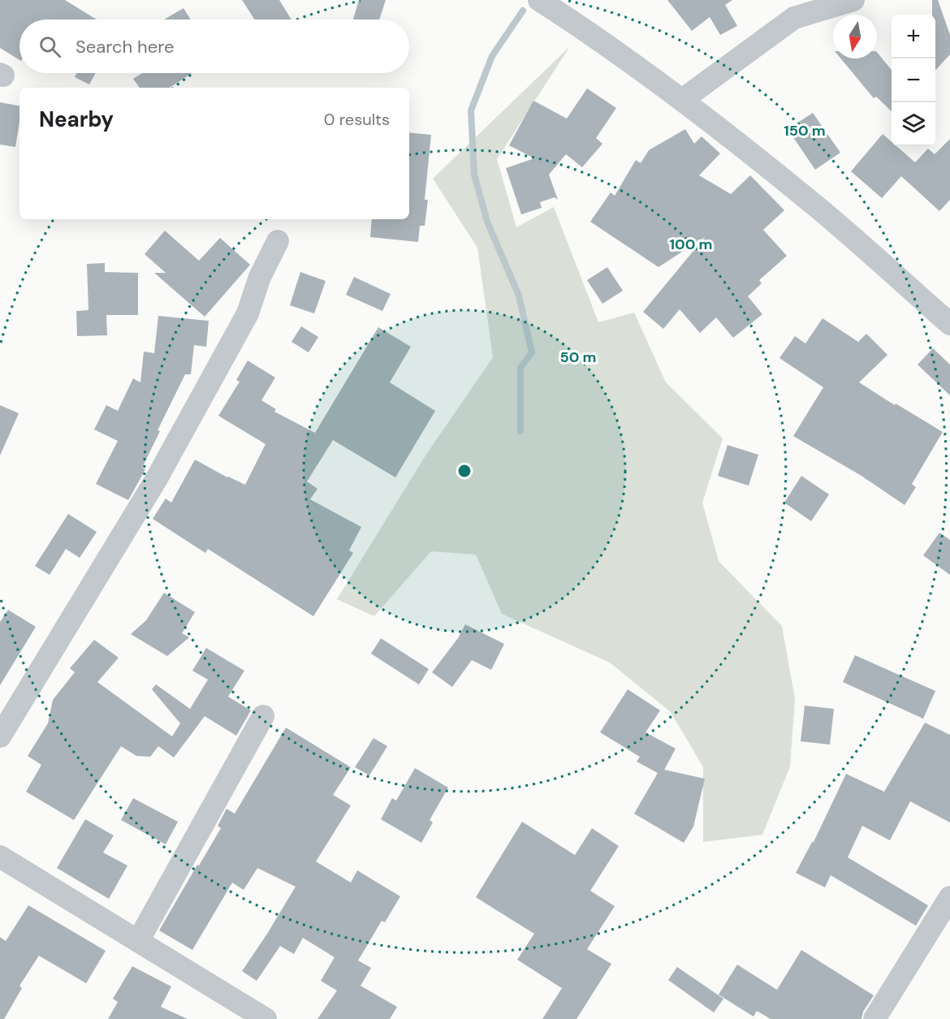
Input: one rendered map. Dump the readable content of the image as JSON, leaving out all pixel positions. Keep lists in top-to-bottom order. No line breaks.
{"north":"bottom","page":{"map_buttons":["+","−"],"search":"Search here","heading":["Nearby","0 results"]},"rings":["150 m","100 m","50 m"]}
